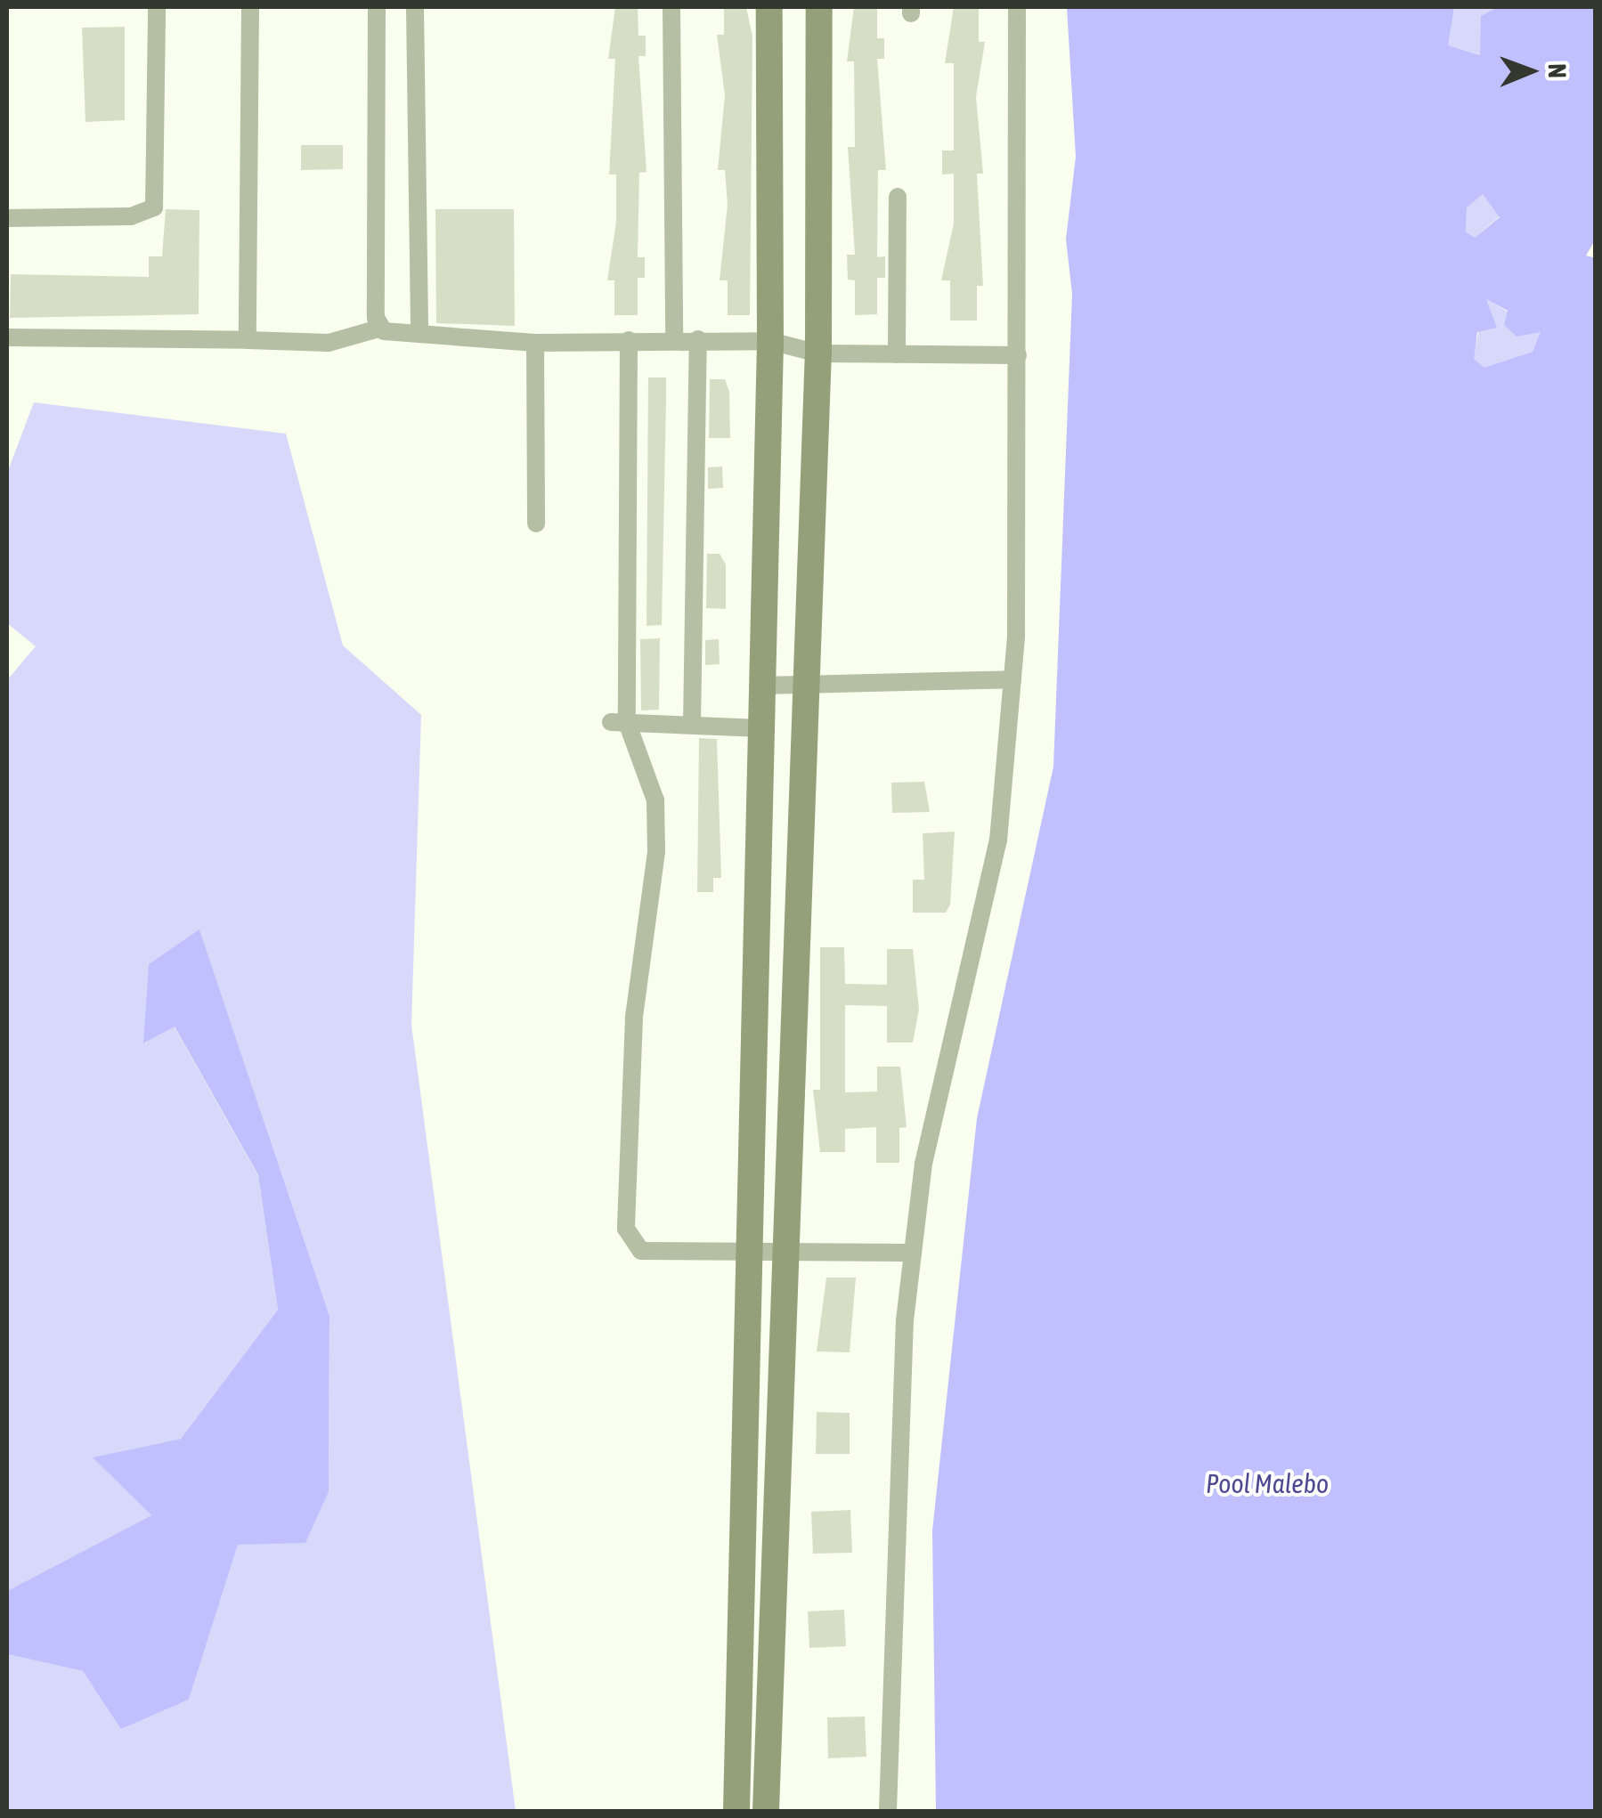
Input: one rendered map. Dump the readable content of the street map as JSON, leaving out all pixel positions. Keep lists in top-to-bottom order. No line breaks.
{"water":["Pool Malebo"],"north":"right"}
